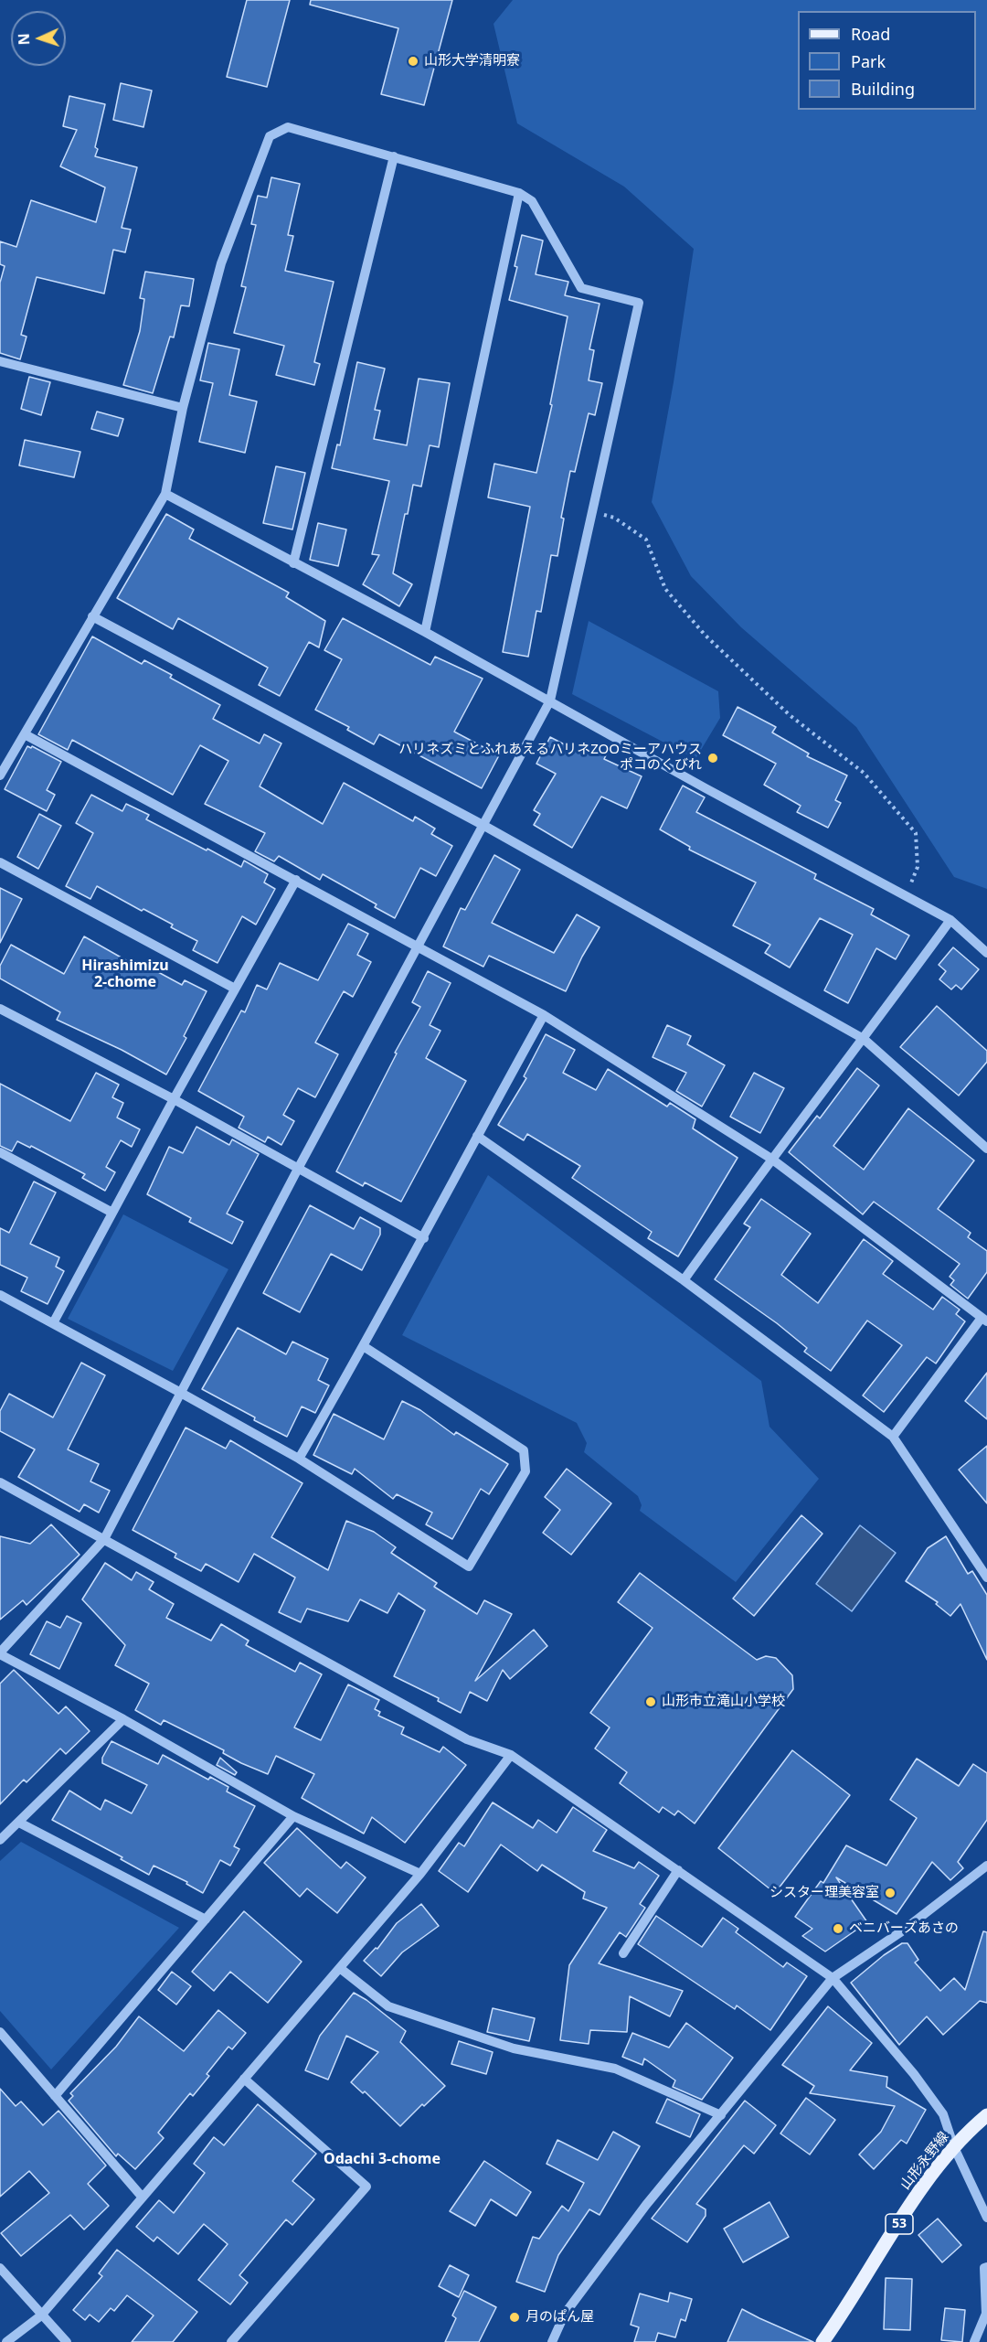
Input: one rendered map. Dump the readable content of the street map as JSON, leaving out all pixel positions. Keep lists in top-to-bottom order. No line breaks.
{"streets":{"main road":["山形永野線","53"]},"districts":["Hirashimizu 2-chome","Odachi 3-chome"],"places":["山形大学清明寮","ハリネズミとふれあえるハリネZOOミーアハウス ポコのくびれ","山形市立滝山小学校","シスター理美容室","ベニバーズあさの","月のぱん屋"],"legend":["Road","Park","Building"],"north":"left"}
